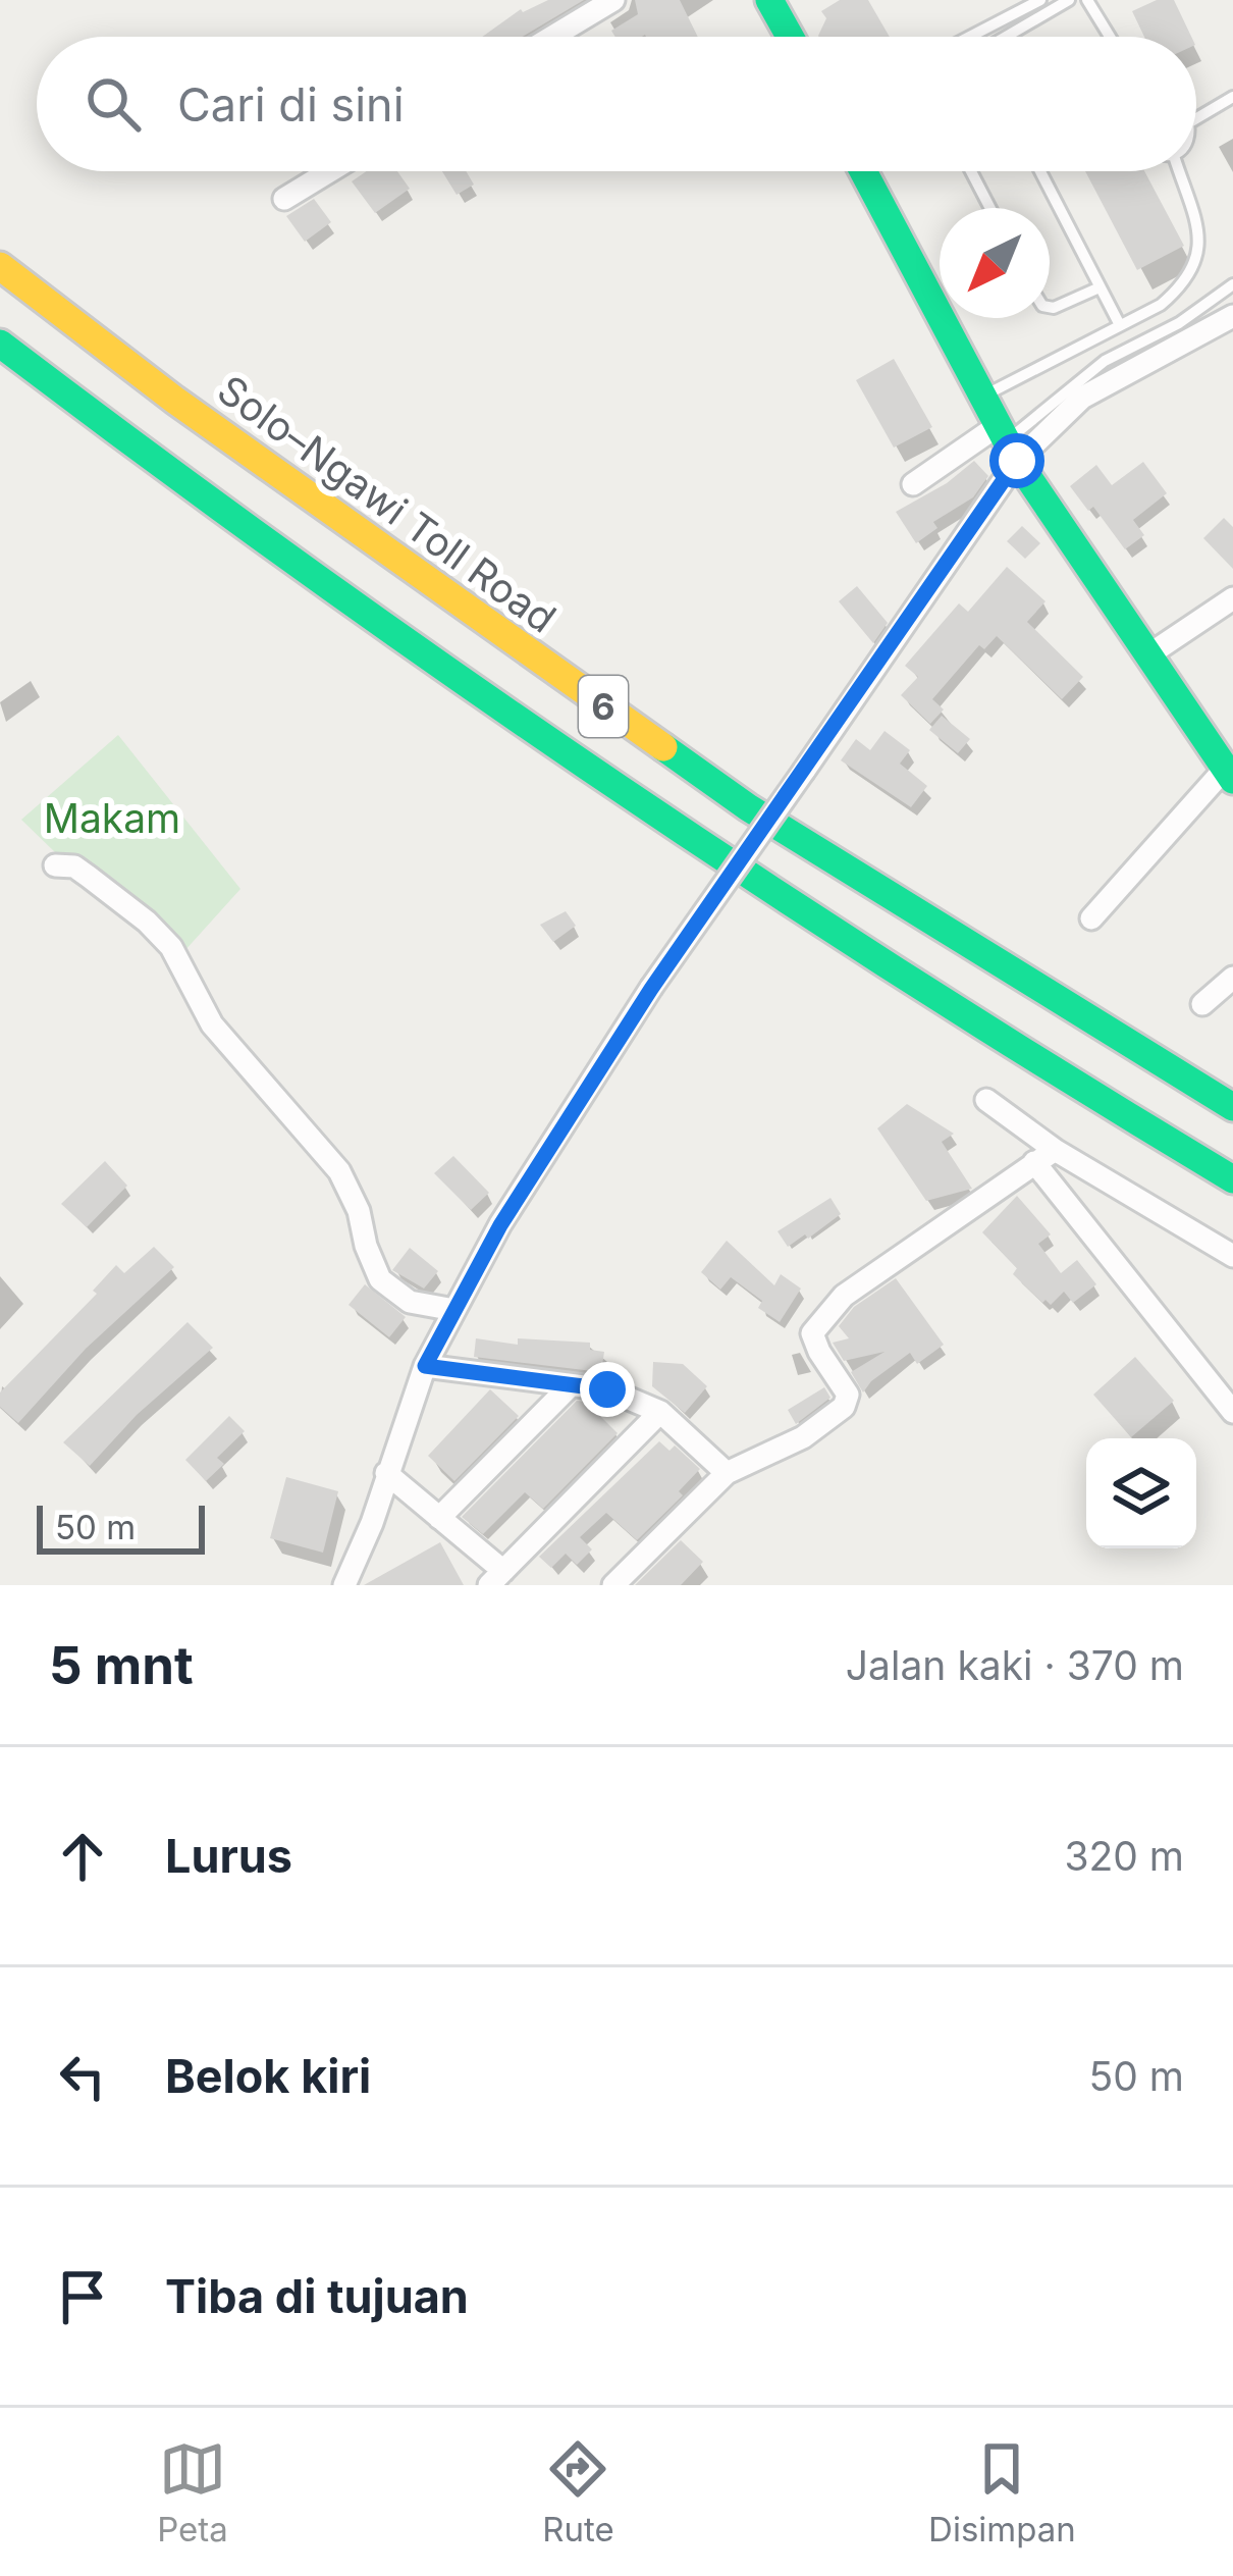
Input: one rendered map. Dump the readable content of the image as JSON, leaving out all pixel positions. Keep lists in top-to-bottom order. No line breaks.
{"streets":{"main road":["Solo–Ngawi Toll Road","6"]},"parks":["Makam"],"scale_bar":"50 m","north":"bottom left","page":{"search":"Cari di sini","scale":"50 m","heading":["5 mnt","Jalan kaki · 370 m"],"list":[["Lurus","320 m"],["Belok kiri","50 m"],"Tiba di tujuan"],"nav":["Peta","Rute","Disimpan"]}}
